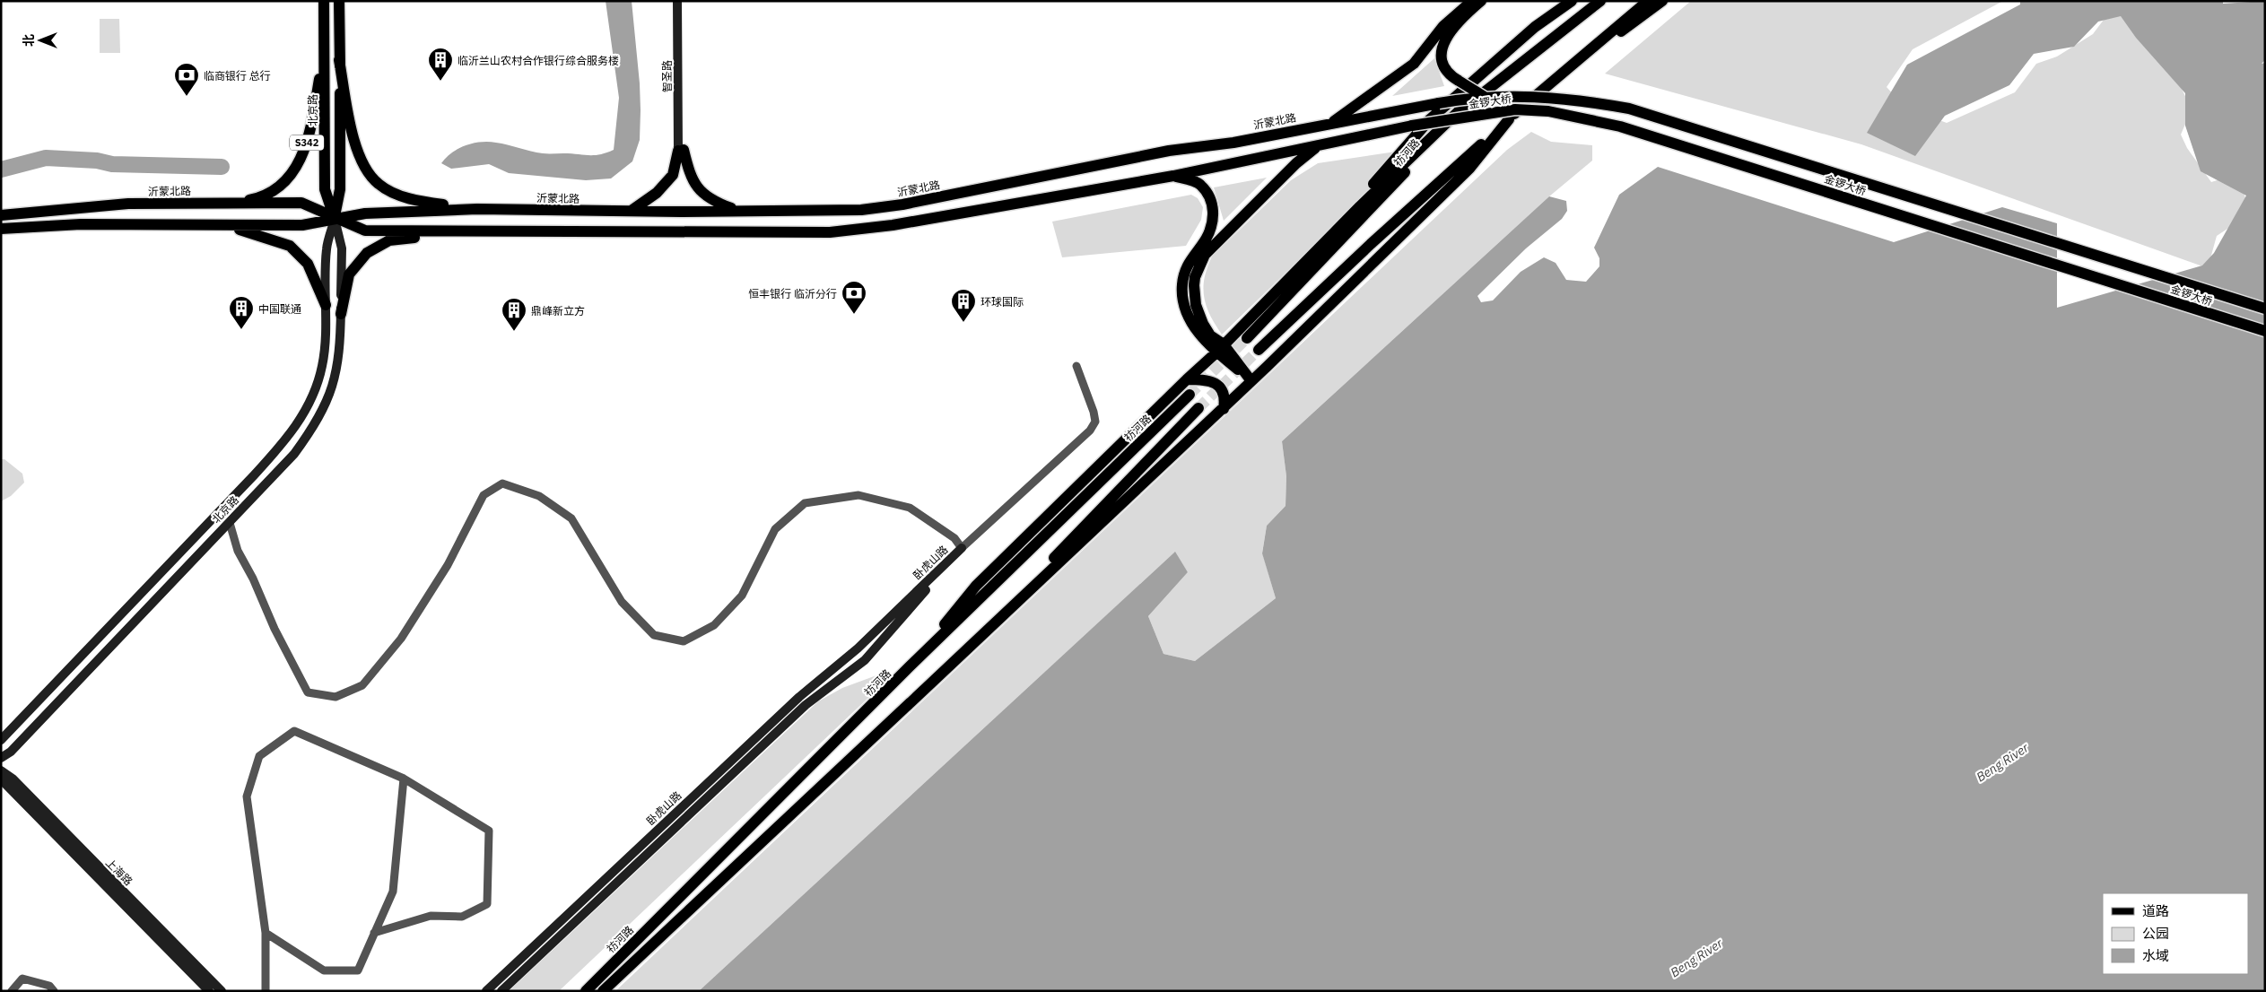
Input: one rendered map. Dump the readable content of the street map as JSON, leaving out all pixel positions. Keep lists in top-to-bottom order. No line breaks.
{"streets":{"main road":["金锣大桥","北京路","沂蒙北路","S342","祊河路"],"street":["智圣路","卧虎山路","上海路"]},"crossings":[["金锣大桥","沂蒙北路"],["北京路","沂蒙北路"],["北京路","S342"],["沂蒙北路","S342"]],"water":["Beng River"],"places":{"building":["临沂兰山农村合作银行综合服务楼","环球国际","中国联通","鼎峰新立方"],"bank":["临商银行 总行","恒丰银行 临沂分行"]},"legend":["道路","公园","水域"],"north":"left"}
